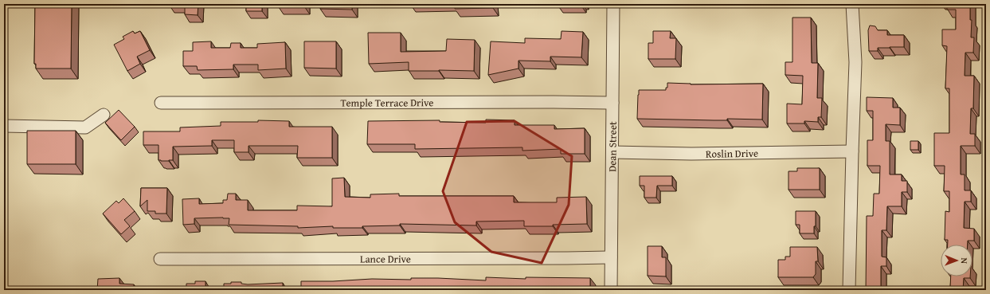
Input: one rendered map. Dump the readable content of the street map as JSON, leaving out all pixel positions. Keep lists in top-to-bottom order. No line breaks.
{"streets":{"street":["Temple Terrace Drive","Dean Street","Roslin Drive","Lance Drive"]},"crossings":[["Temple Terrace Drive","Dean Street"],["Dean Street","Roslin Drive"],["Dean Street","Lance Drive"]],"north":"right"}
